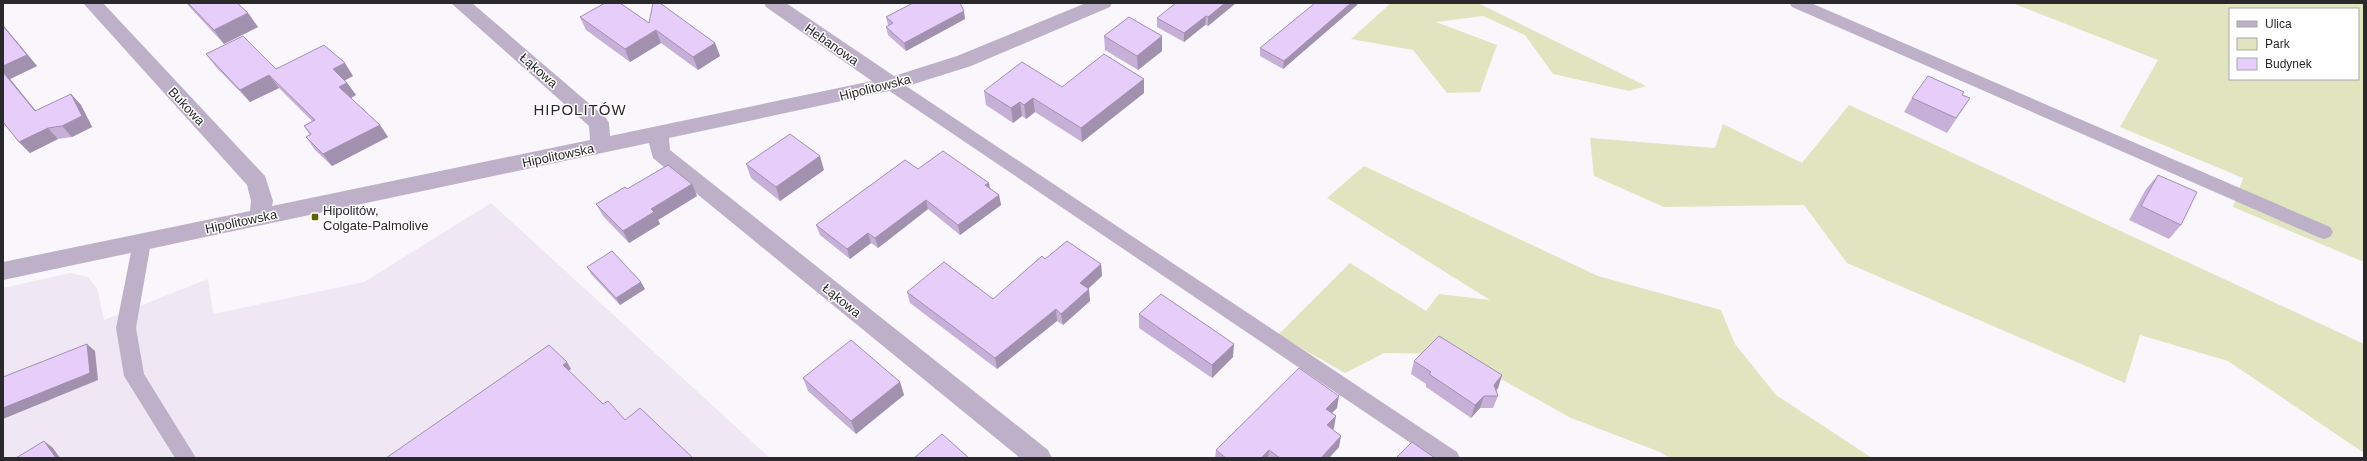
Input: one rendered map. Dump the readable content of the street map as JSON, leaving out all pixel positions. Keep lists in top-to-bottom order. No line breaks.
{"streets":{"street":["Hebanowa","Łąkowa","Hipolitowska","Bukowa"]},"crossings":[["Hebanowa","Hipolitowska"],["Łąkowa","Hipolitowska"],["Hipolitowska","Bukowa"]],"districts":["HIPOLITÓW"],"places":{"transit":["Hipolitów, Colgate-Palmolive"]},"legend":["Ulica","Park","Budynek"]}
